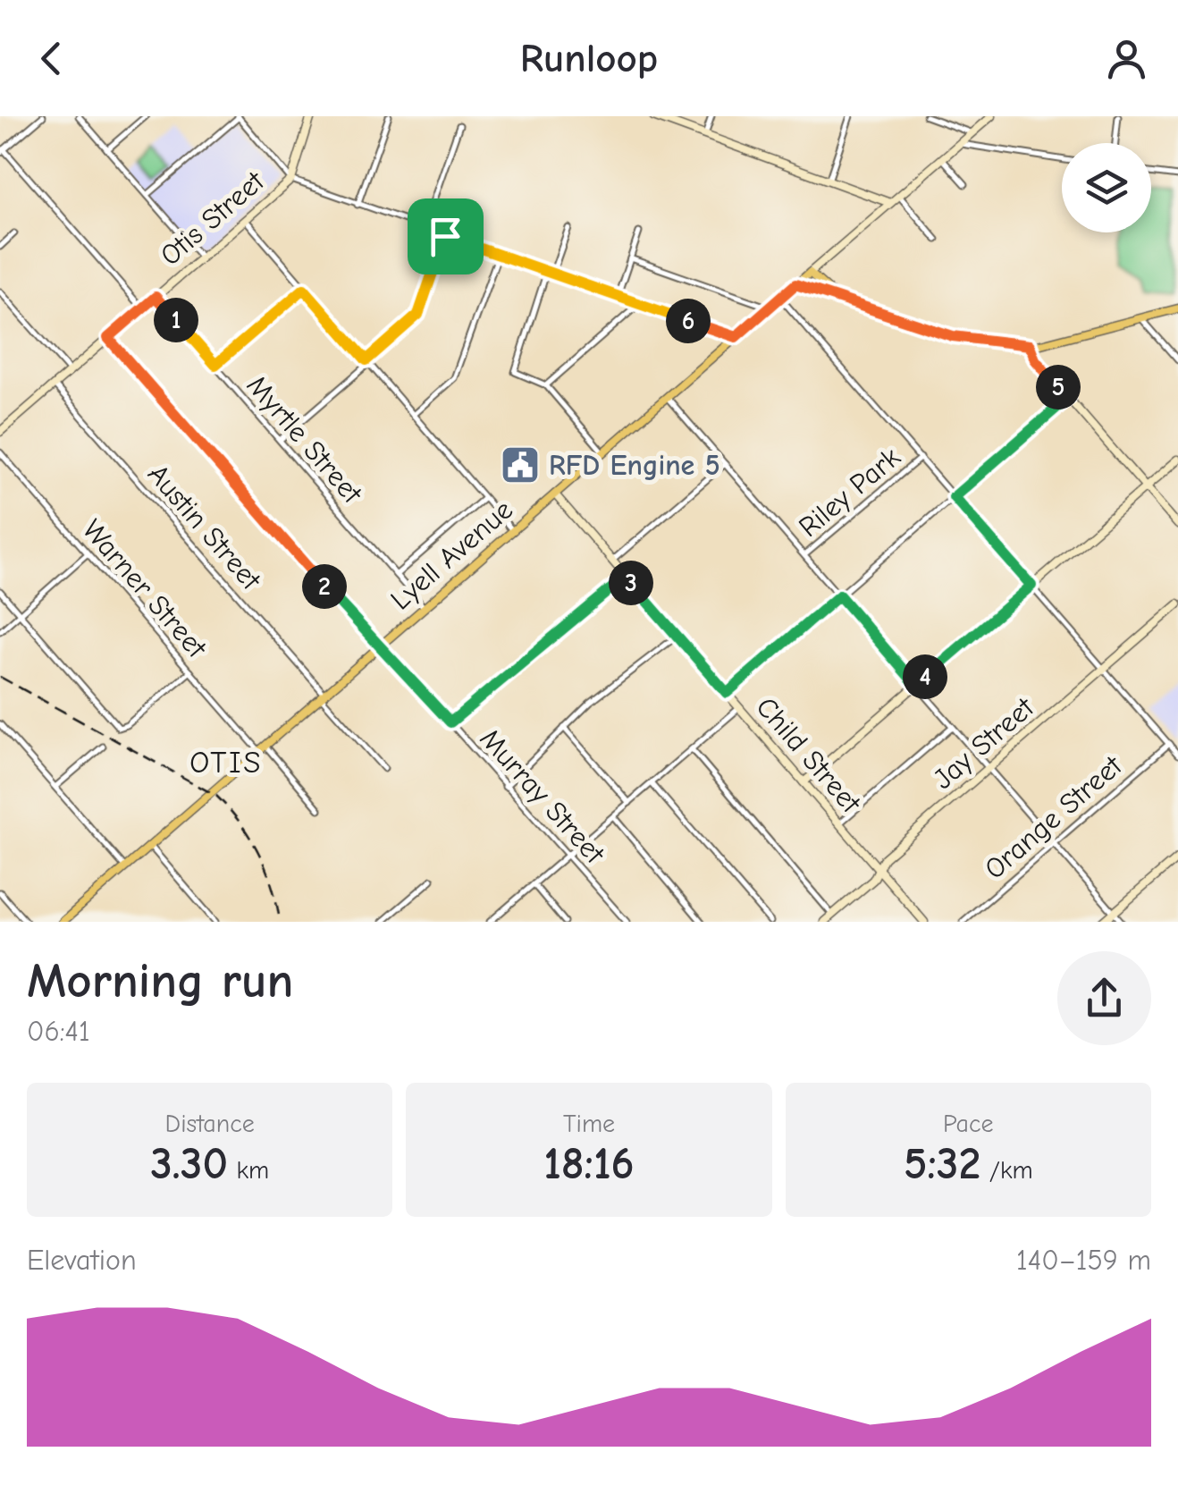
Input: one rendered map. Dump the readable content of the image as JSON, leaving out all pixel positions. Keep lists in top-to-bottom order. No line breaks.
{"streets":{"main road":["Lyell Avenue"],"street":["Otis Street","Myrtle Street","Riley Park","Austin Street","Warner Street","Jay Street","Child Street","Murray Street","Orange Street"]},"crossings":[["Otis Street","Myrtle Street"],["Otis Street","Austin Street"],["Otis Street","Murray Street"],["Myrtle Street","Lyell Avenue"],["Austin Street","Lyell Avenue"],["Lyell Avenue","Warner Street"],["Lyell Avenue","Child Street"],["Lyell Avenue","Murray Street"],["Jay Street","Child Street"]],"districts":["OTIS"],"places":{"public building":["RFD Engine 5"]},"page":{"header":"Runloop","pins":["1","6","5","3","2","4"],"heading":["Morning run","06:41"],"stats":[["Distance","3.30 km"],["Time","18:16"],["Pace","5:32 /km"]],"chart":["Elevation","140–159 m"]}}
